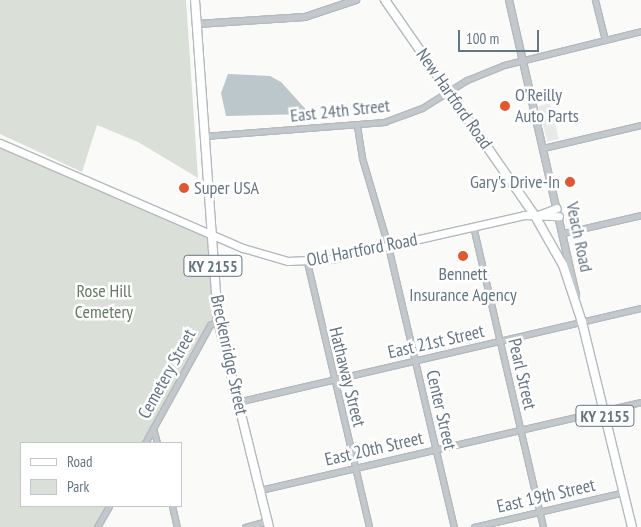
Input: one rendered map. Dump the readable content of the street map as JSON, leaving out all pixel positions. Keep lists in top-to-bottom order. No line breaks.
{"streets":{"main road":["New Hartford Road","Old Hartford Road","KY 2155","Breckenridge Street"],"street":["East 24th Street","Veach Road","East 21st Street","Cemetery Street","Pearl Street","Hathaway Street","Center Street","East 20th Street","East 19th Street"]},"crossings":[["New Hartford Road","East 24th Street"],["New Hartford Road","Veach Road"],["New Hartford Road","Old Hartford Road"],["New Hartford Road","KY 2155"],["East 24th Street","Veach Road"],["East 24th Street","Breckenridge Street"],["East 24th Street","Center Street"],["Veach Road","Old Hartford Road"],["Veach Road","KY 2155"],["Old Hartford Road","Breckenridge Street"],["Old Hartford Road","Pearl Street"],["Old Hartford Road","Hathaway Street"],["Old Hartford Road","Center Street"],["KY 2155","East 21st Street"],["KY 2155","East 20th Street"],["KY 2155","East 19th Street"],["East 21st Street","Breckenridge Street"],["East 21st Street","Pearl Street"],["East 21st Street","Hathaway Street"],["East 21st Street","Center Street"],["Breckenridge Street","Cemetery Street"],["Breckenridge Street","East 20th Street"],["Pearl Street","East 20th Street"],["Pearl Street","East 19th Street"],["Hathaway Street","East 20th Street"],["Center Street","East 20th Street"]],"parks":["Rose Hill Cemetery"],"places":["O'Reilly Auto Parts","Gary's Drive-In","Super USA","Bennett Insurance Agency"],"legend":["Road","Park"],"scale_bar":"100 m"}
